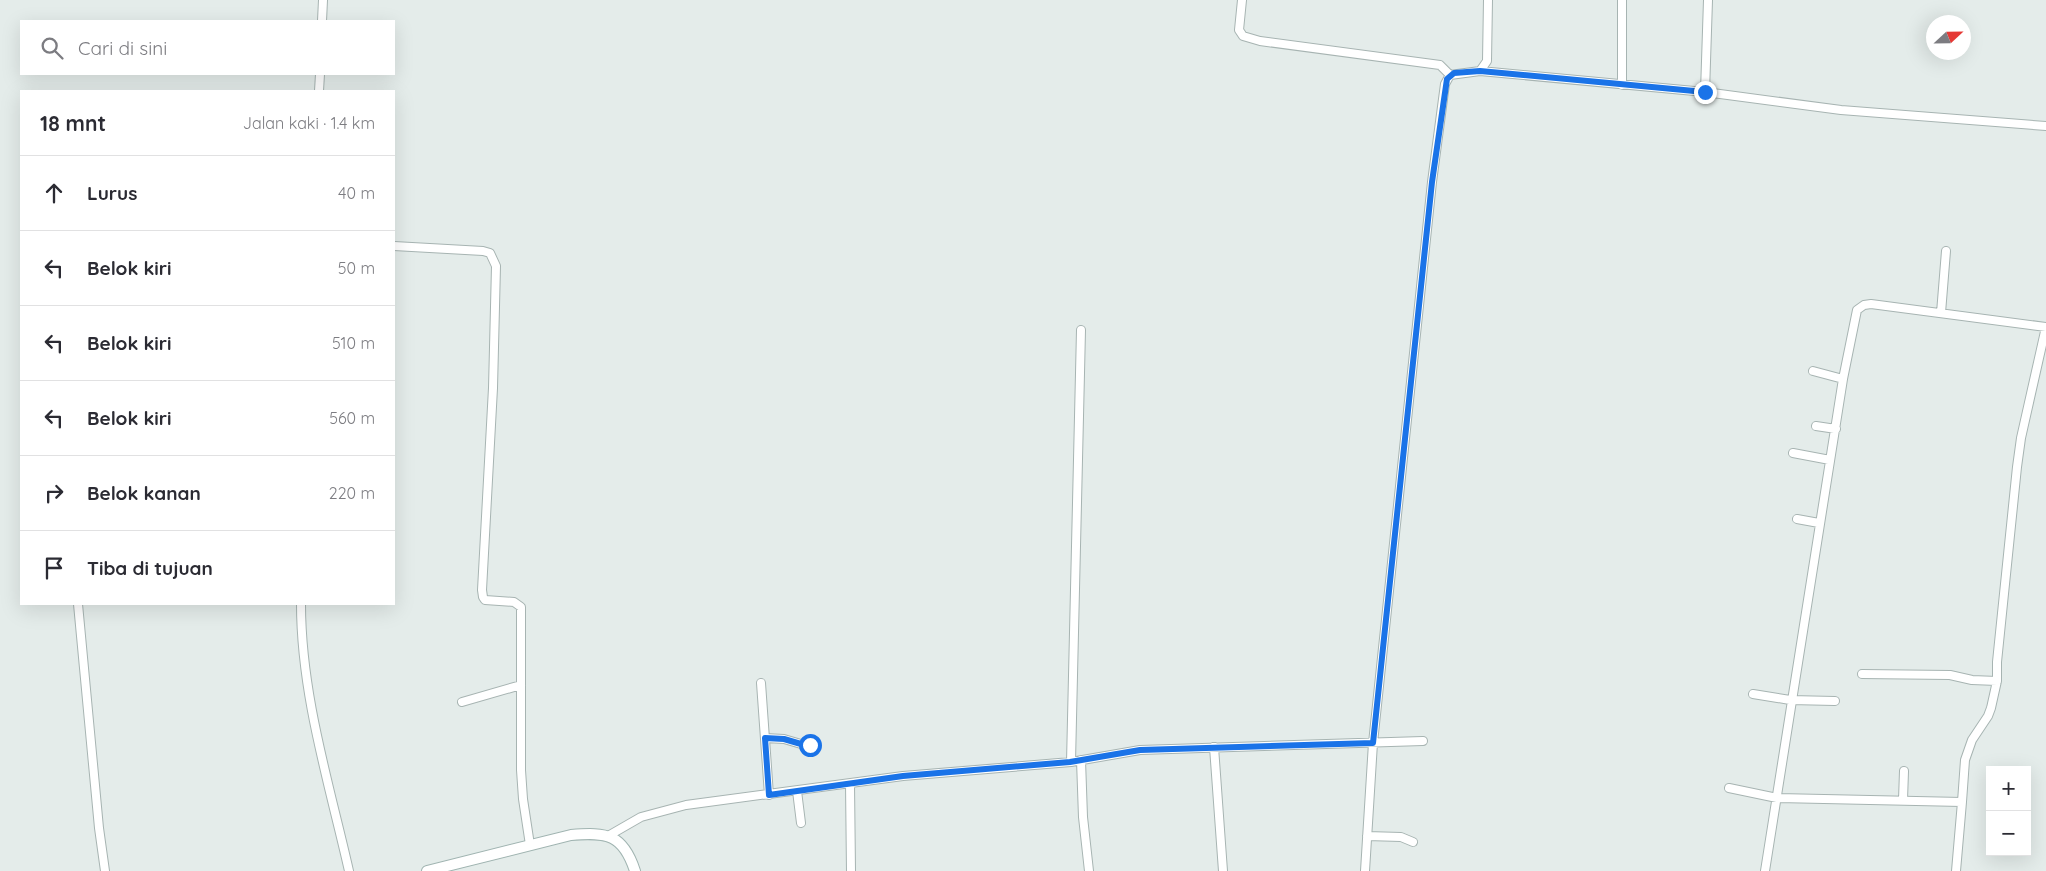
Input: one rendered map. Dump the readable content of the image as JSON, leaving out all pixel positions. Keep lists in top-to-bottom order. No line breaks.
{"north":"right","page":{"search":"Cari di sini","heading":["18 mnt","Jalan kaki · 1.4 km"],"list":[["Lurus","40 m"],["Belok kiri","50 m"],["Belok kiri","510 m"],["Belok kiri","560 m"],["Belok kanan","220 m"],"Tiba di tujuan"],"map_buttons":["+","−"]}}
